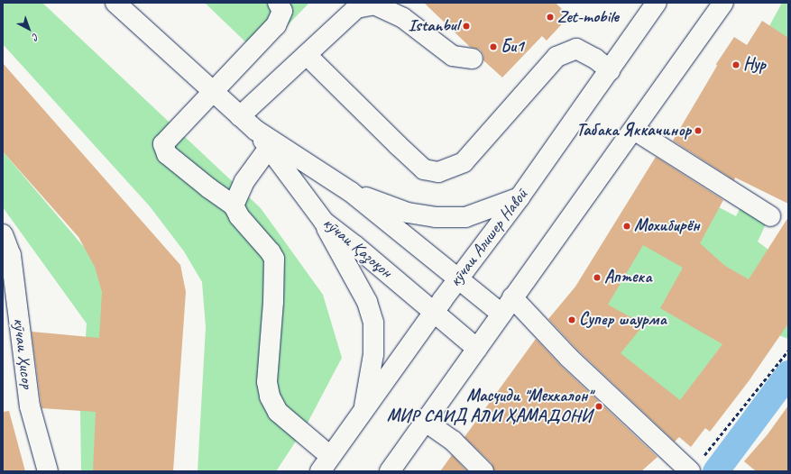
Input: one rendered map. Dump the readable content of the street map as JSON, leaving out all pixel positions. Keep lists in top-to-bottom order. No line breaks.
{"streets":{"street":["кӯчаи Алишер Навоӣ","кӯчаи Қазоқон","кӯчаи Ҳисор"]},"crossings":[["кӯчаи Алишер Навоӣ","кӯчаи Қазоқон"]],"places":["Zet-mobile","Istanbul","Би1","Нур","Табака Яккачинор","Мохибирён","Аптека","Супер шаурма","Масҷиди \"Мехкалон\" МИР САИД АЛИ ҲАМАДОНИ"],"north":"bottom right"}
